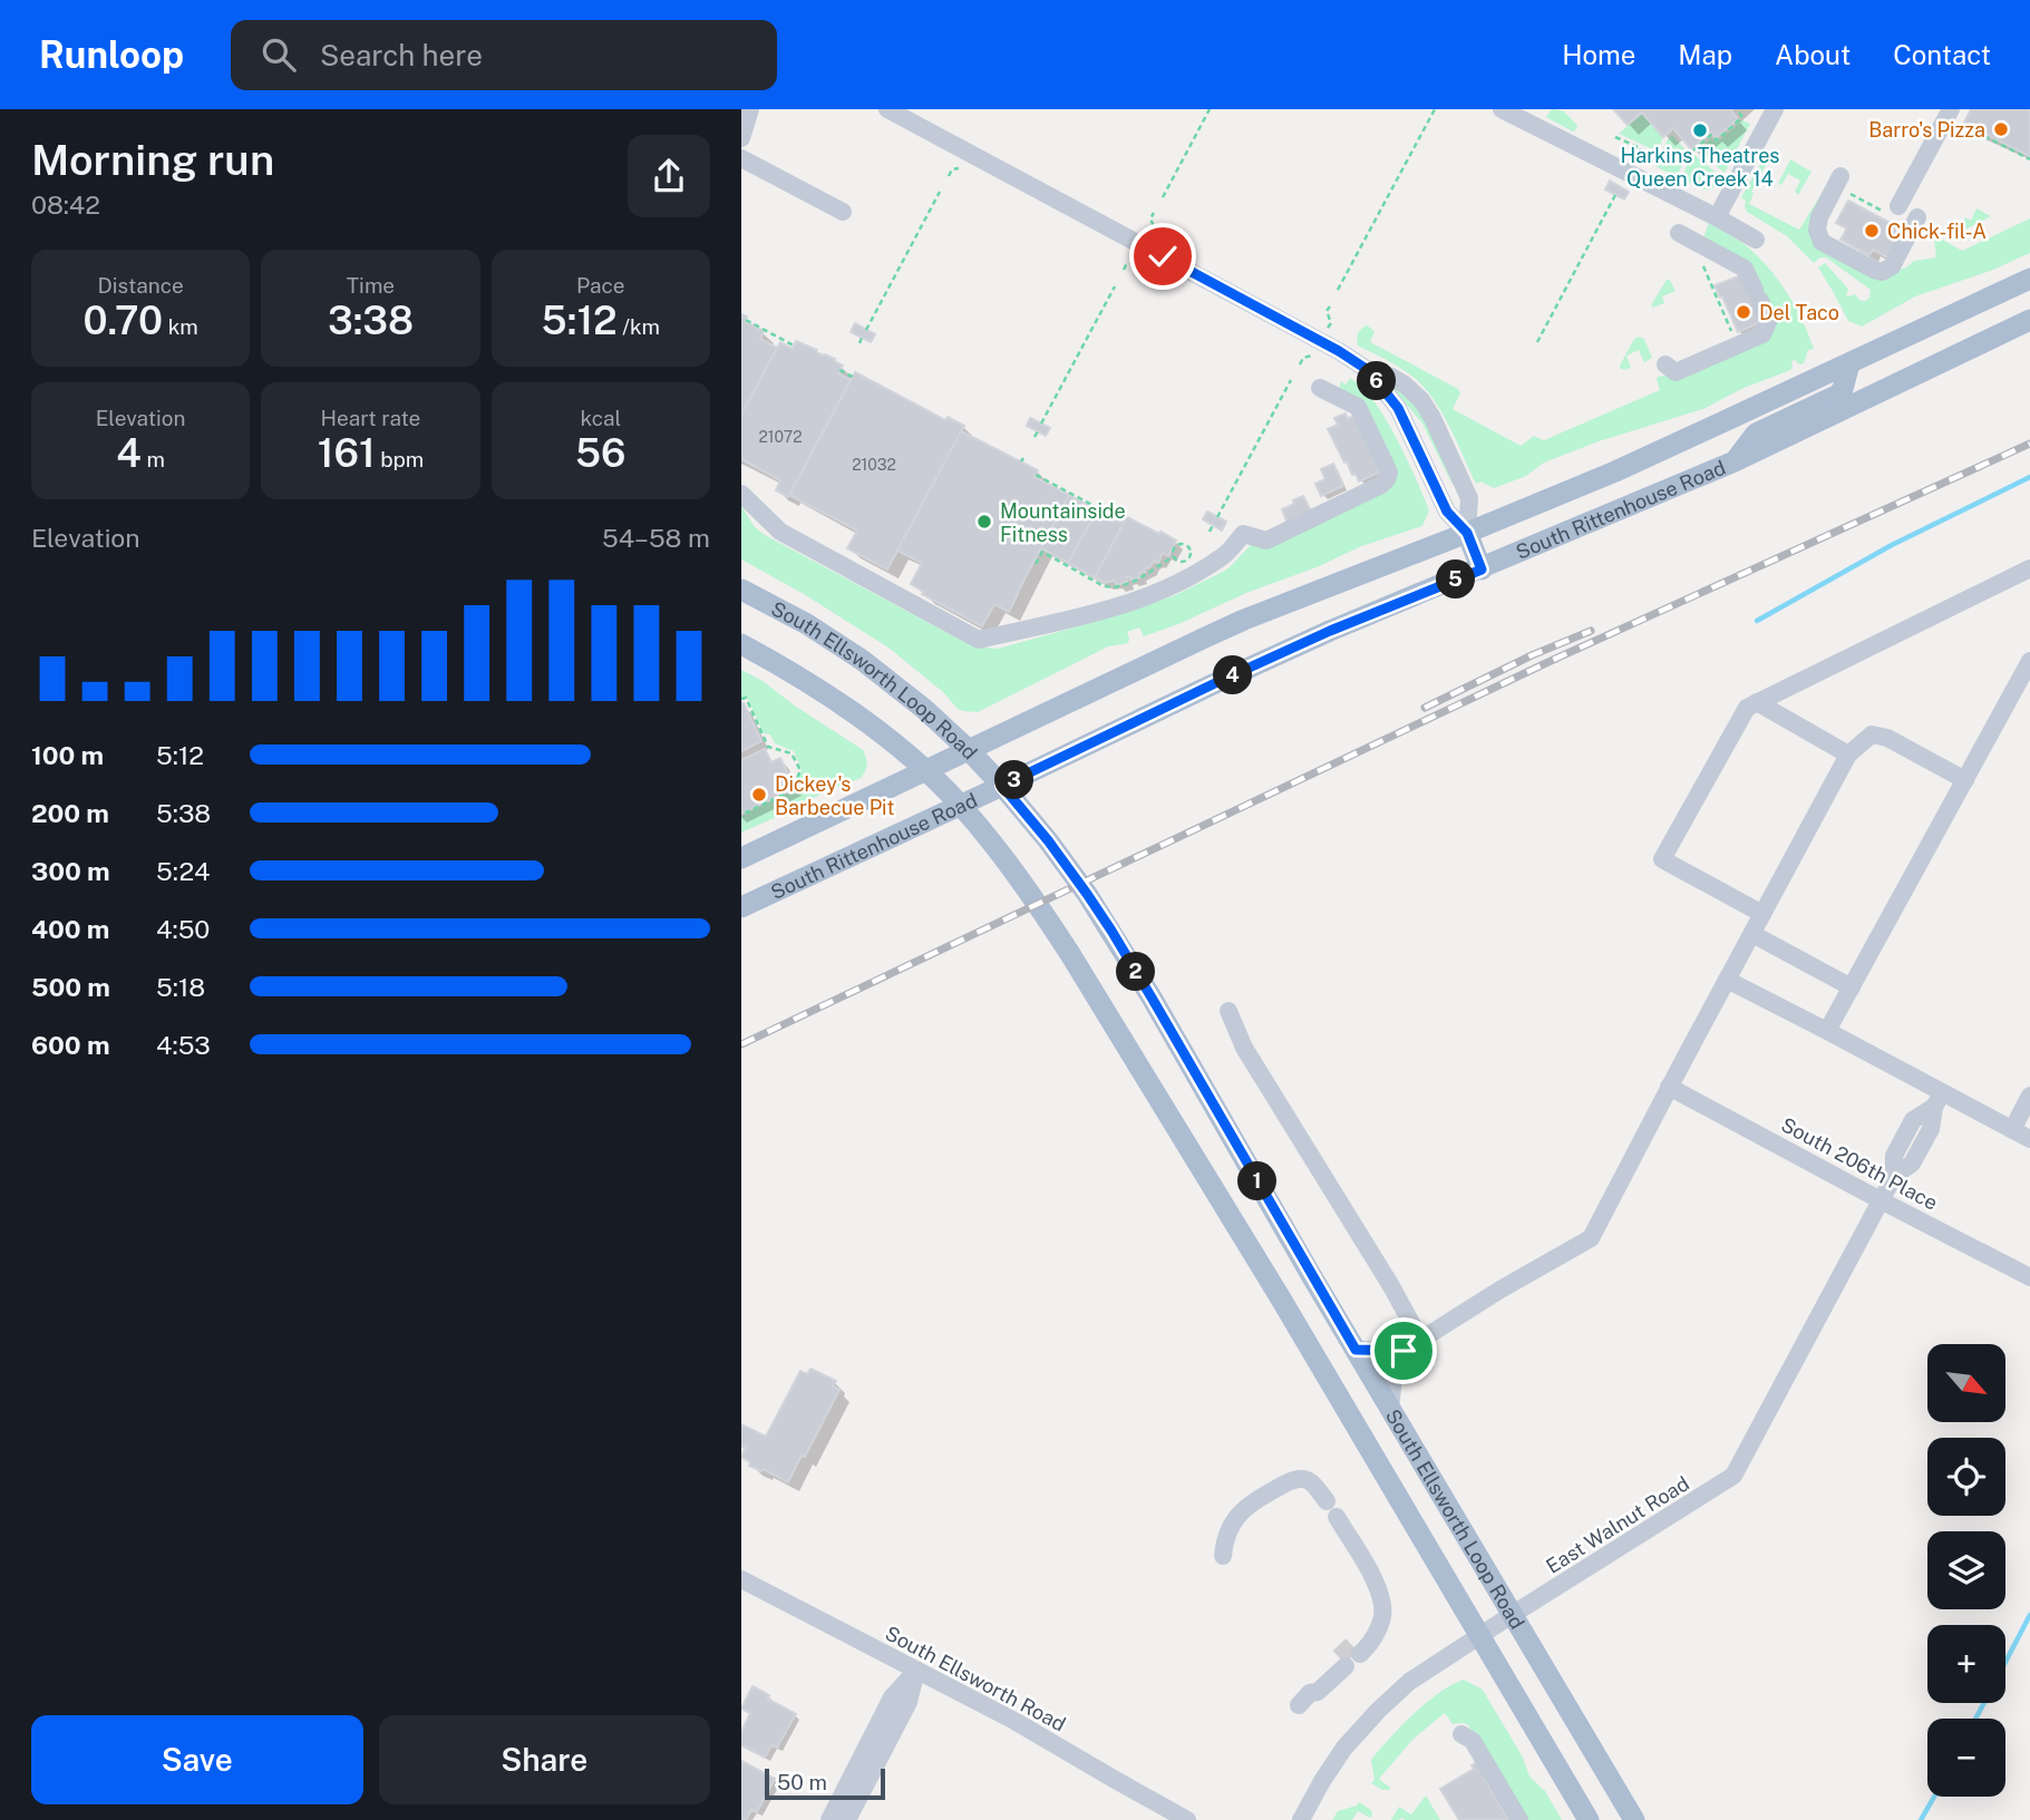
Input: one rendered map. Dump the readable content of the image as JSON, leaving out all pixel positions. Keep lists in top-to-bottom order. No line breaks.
{"streets":{"main road":["South Rittenhouse Road","South Ellsworth Loop Road"],"street":["South 206th Place","East Walnut Road","South Ellsworth Road"]},"crossings":[["South Rittenhouse Road","South Ellsworth Loop Road"],["South Ellsworth Loop Road","East Walnut Road"],["South 206th Place","East Walnut Road"]],"places":["Barro's Pizza","Harkins Theatres Queen Creek 14","Chick-fil-A","Del Taco","Mountainside Fitness","Dickey's Barbecue Pit"],"house_numbers":["21072","21032"],"scale_bar":"50 m","north":"bottom right","page":{"header":"Runloop","search":"Search here","nav":["Home","Map","About","Contact"],"heading":["Morning run","08:42"],"stats":[["Distance","0.70 km"],["Time","3:38"],["Pace","5:12 /km"],["Elevation","4 m"],["Heart rate","161 bpm"],["kcal","56"]],"pins":["6","5","4","3","2","1"],"chart":["Elevation","54–58 m"],"list":[{"name":"100 m","note":"5:12"},{"name":"200 m","note":"5:38"},{"name":"300 m","note":"5:24"},{"name":"400 m","note":"4:50"},{"name":"500 m","note":"5:18"},{"name":"600 m","note":"4:53"}],"map_buttons":["+","−"],"buttons":["Save","Share"],"scale":"50 m"}}
